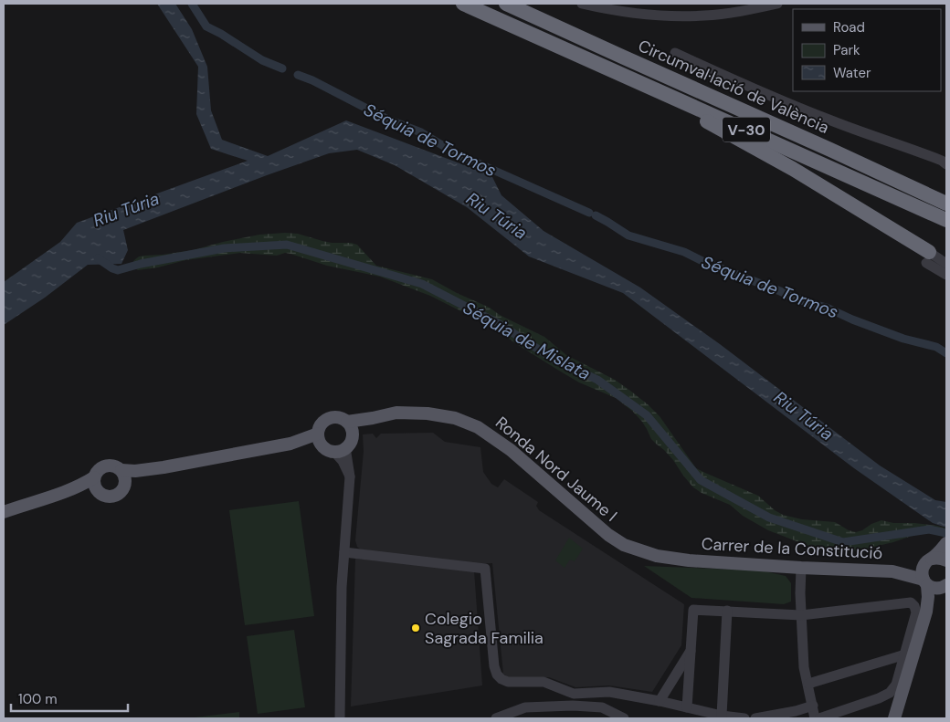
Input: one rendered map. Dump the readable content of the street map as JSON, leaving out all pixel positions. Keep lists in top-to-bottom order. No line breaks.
{"streets":{"highway":["Circumval·lació de València","V-30"],"main road":["Ronda Nord Jaume I","Carrer de la Constitució"]},"crossings":[["Ronda Nord Jaume I","Carrer de la Constitució"]],"water":["Séquia de Tormos","Riu Túria","Séquia de Mislata"],"places":["Colegio Sagrada Familia"],"legend":["Road","Park","Water"],"scale_bar":"100 m"}
